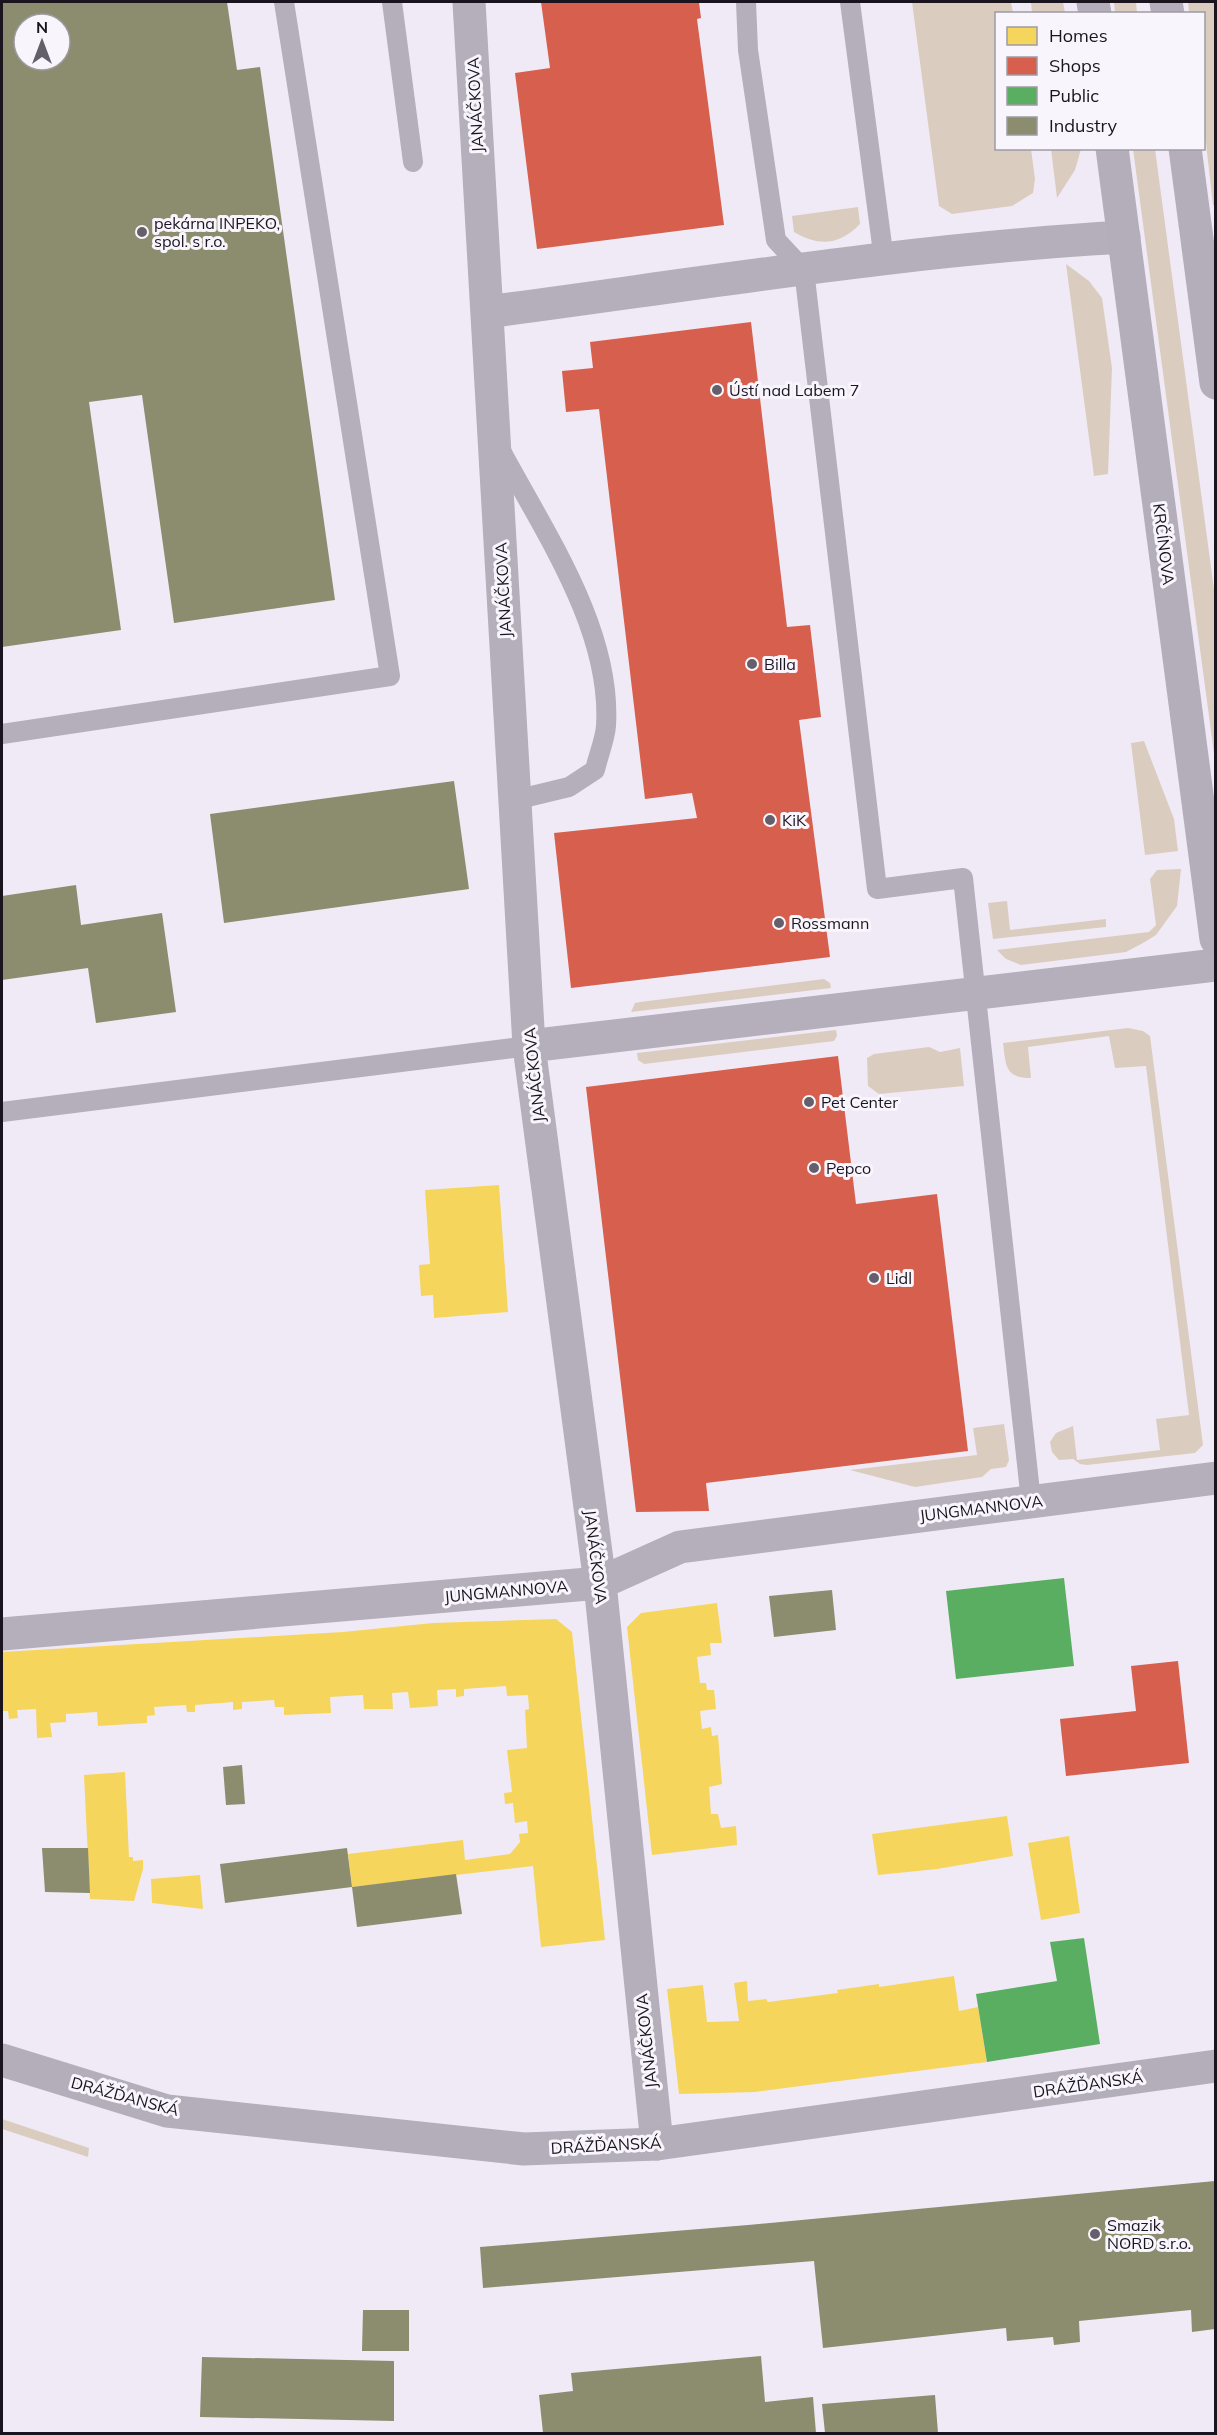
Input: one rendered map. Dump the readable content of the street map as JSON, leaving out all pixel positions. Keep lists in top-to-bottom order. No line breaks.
{"streets":{"street":["JANÁČKOVA","KRČÍNOVA","JUNGMANNOVA","DRÁŽĎANSKÁ"]},"crossings":[["JANÁČKOVA","JUNGMANNOVA"],["JANÁČKOVA","DRÁŽĎANSKÁ"]],"places":["pekárna INPEKO, spol. s r.o.","Ústí nad Labem 7","Billa","KiK","Rossmann","Pet Center","Pepco","Lidl","Smazik NORD s.r.o."],"legend":["Homes","Shops","Public","Industry"],"north":"top"}
